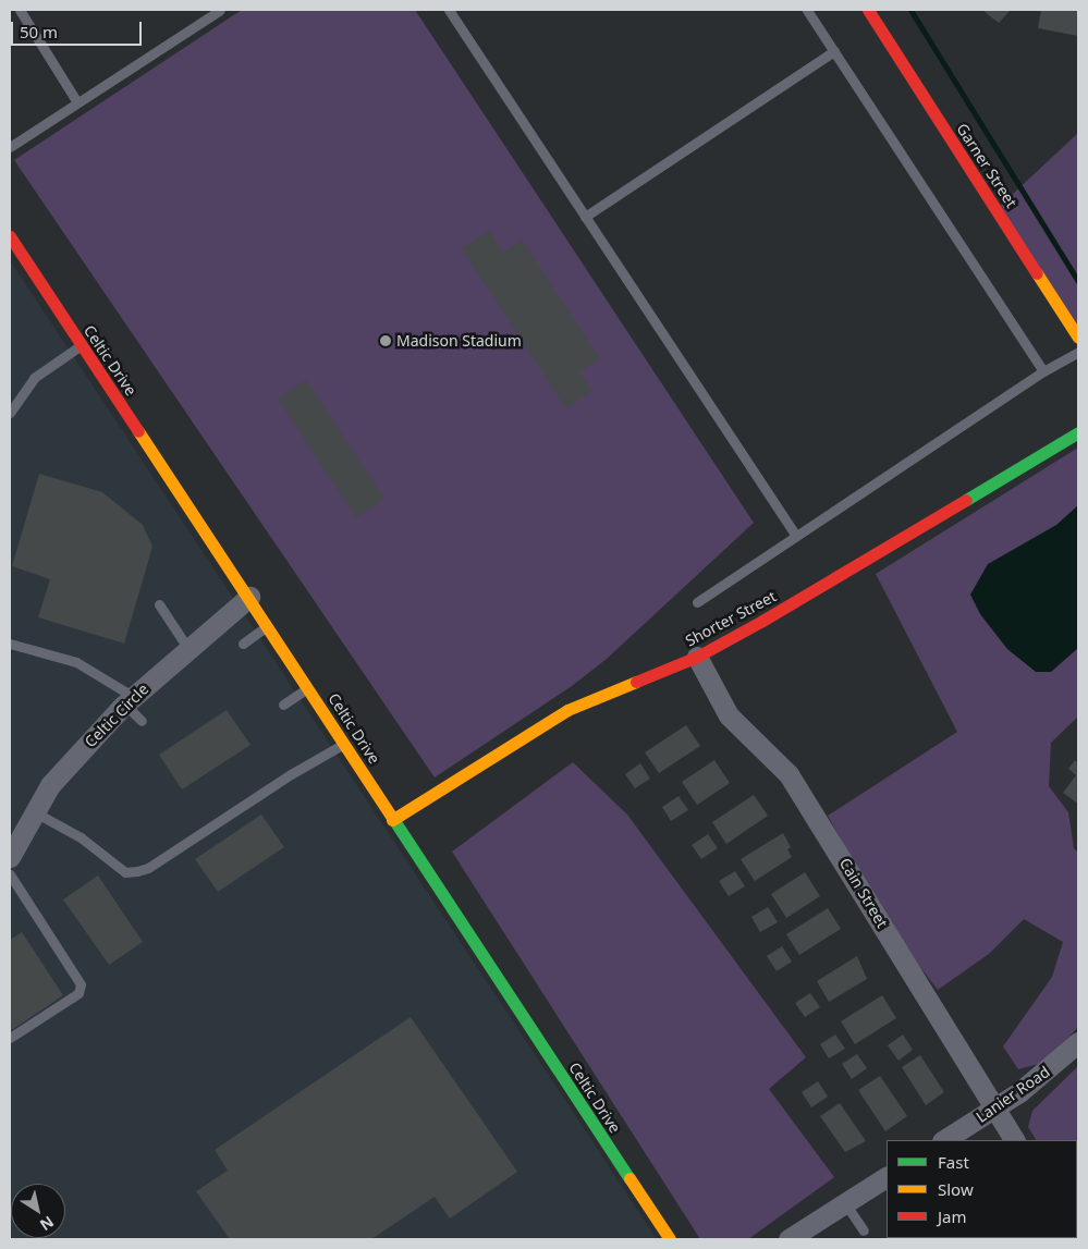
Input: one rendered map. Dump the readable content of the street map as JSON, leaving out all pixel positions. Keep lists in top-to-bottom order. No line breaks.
{"streets":{"street":["Garner Street","Celtic Drive","Shorter Street","Celtic Circle","Cain Street","Lanier Road"]},"crossings":[["Celtic Drive","Shorter Street"],["Celtic Drive","Celtic Circle"],["Shorter Street","Cain Street"],["Cain Street","Lanier Road"]],"places":["Madison Stadium"],"legend":["Fast","Slow","Jam"],"scale_bar":"50 m","north":"bottom right"}
